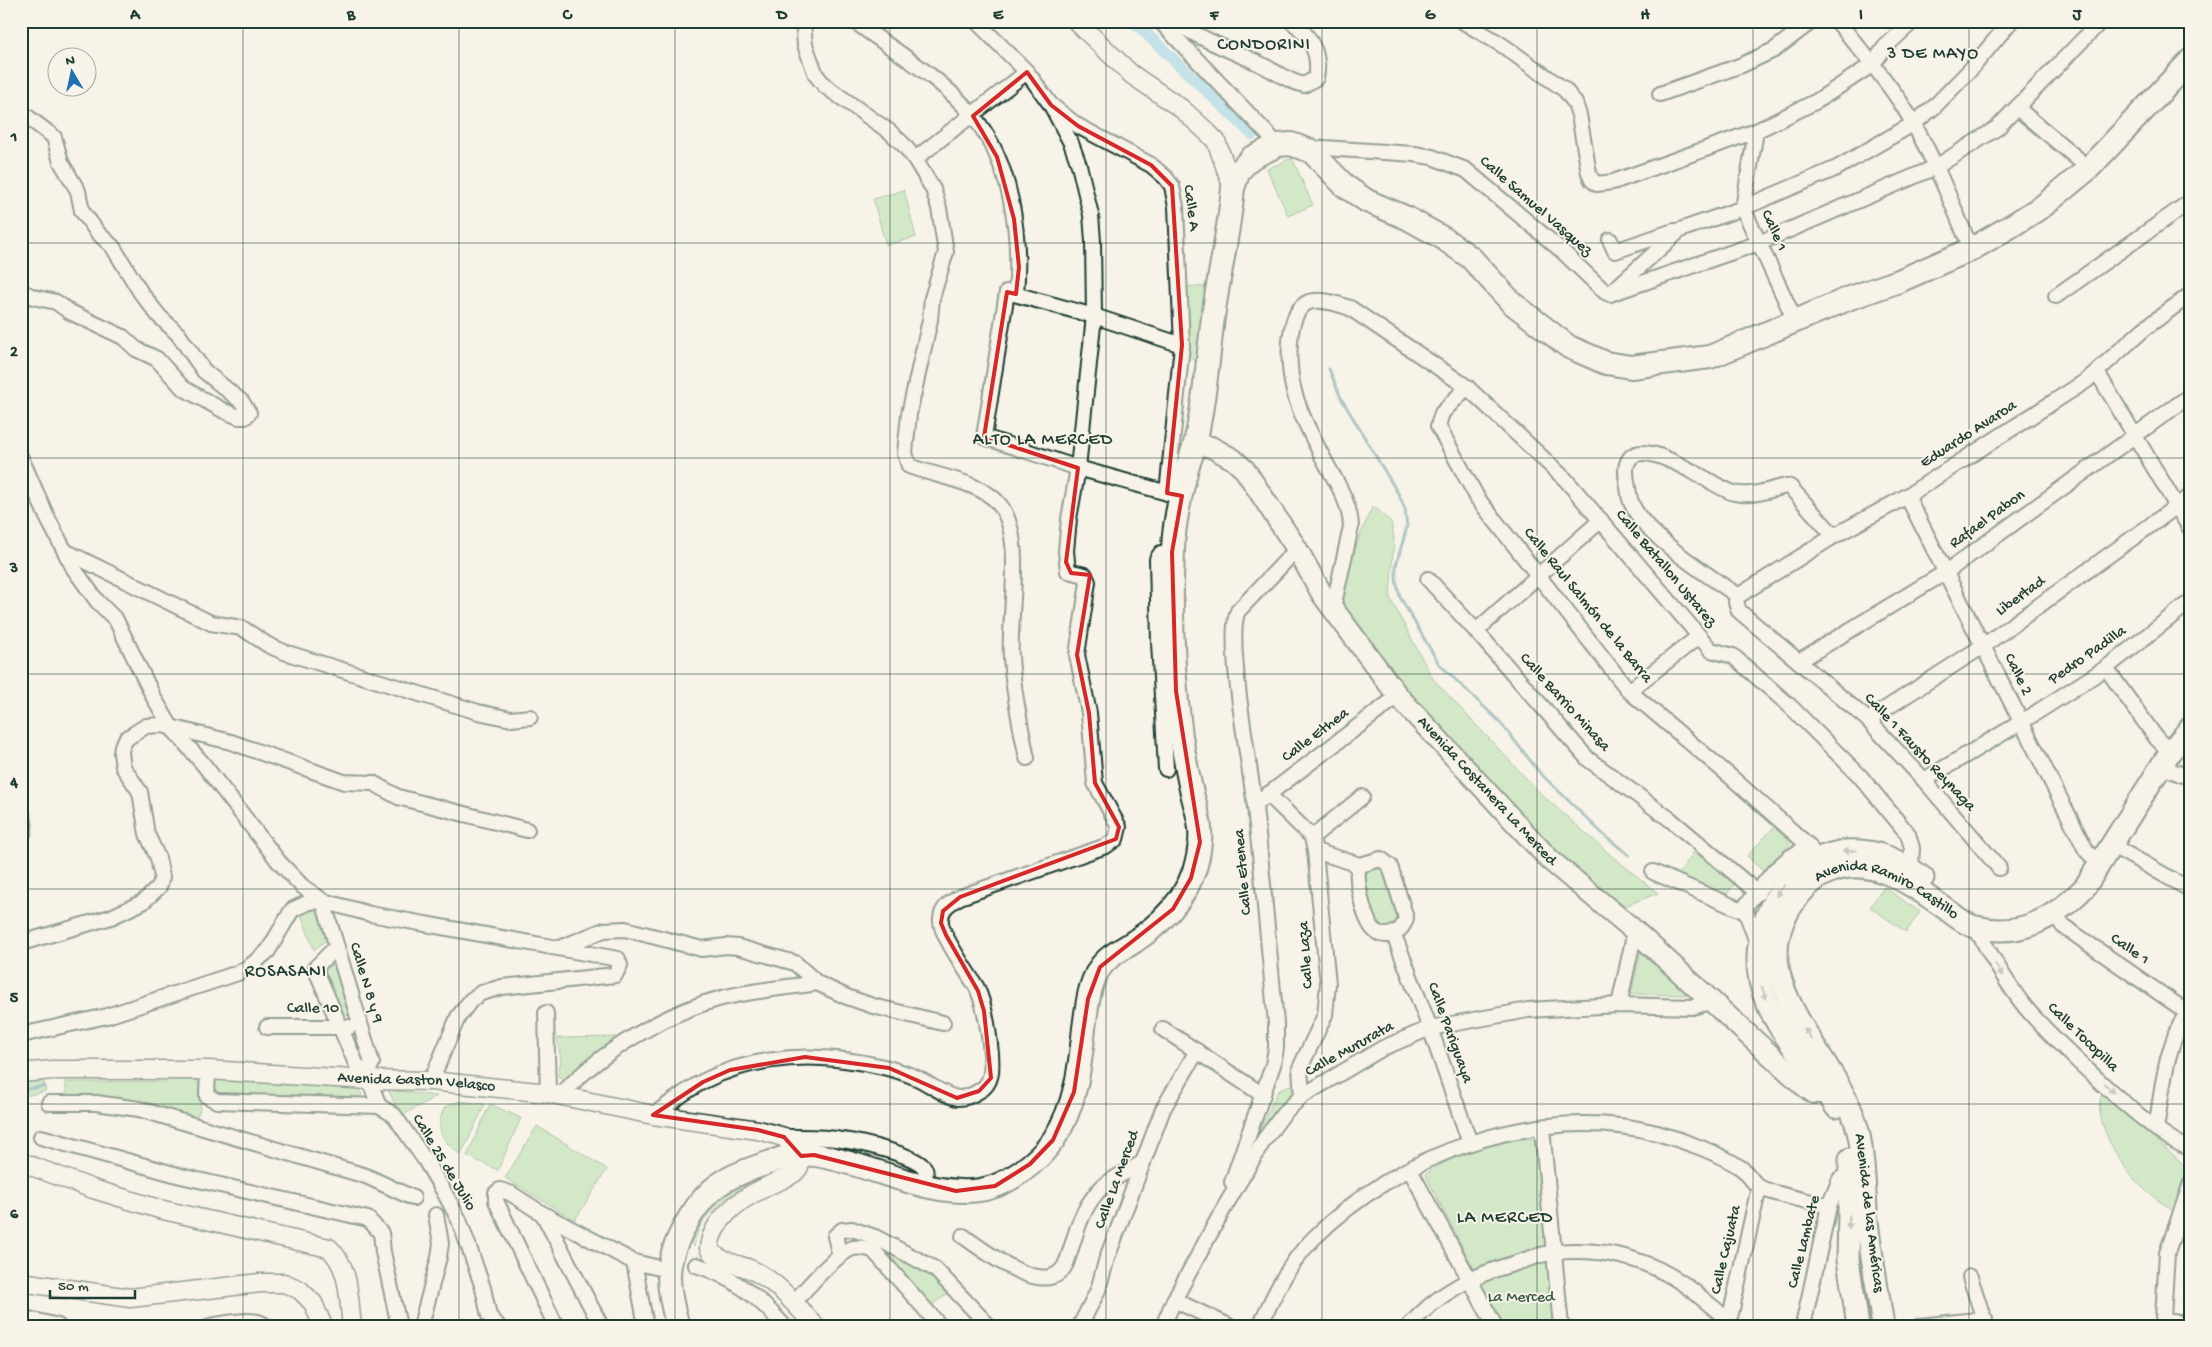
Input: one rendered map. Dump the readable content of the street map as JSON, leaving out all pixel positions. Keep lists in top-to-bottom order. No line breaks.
{"streets":{"main road":["Avenida Costanera La Merced","Avenida Ramiro Castillo","Avenida de las Américas"],"street":["Calle Samuel Vasquez","Calle A","Calle 1","Eduardo Avaroa","Rafael Pabon","Calle Batallon Ustarez","Libertad","Calle Raul Salmón de la Barra","Pedro Padilla","Calle 2","Calle Barrio Minasa","Calle Ethea","Calle 1 Fausto Reynaga","Calle Etenea","Calle Laza","Calle N 8 y 9","Calle 10","Calle Pariguaya","Calle Tocopilla","Calle Mururata","Avenida Gaston Velasco","Calle 25 de Julio","Calle La Merced","Calle Lambate","Calle Cajuata"]},"crossings":[["Calle 1","Avenida Ramiro Castillo"],["Eduardo Avaroa","Calle 2"],["Eduardo Avaroa","Calle 1 Fausto Reynaga"],["Rafael Pabon","Calle 2"],["Rafael Pabon","Calle 1 Fausto Reynaga"],["Calle Batallon Ustarez","Calle Raul Salmón de la Barra"],["Calle Batallon Ustarez","Avenida Costanera La Merced"],["Calle Batallon Ustarez","Avenida Ramiro Castillo"],["Libertad","Calle 2"],["Libertad","Calle 1 Fausto Reynaga"],["Calle Raul Salmón de la Barra","Avenida Ramiro Castillo"],["Pedro Padilla","Calle 2"],["Pedro Padilla","Calle 1 Fausto Reynaga"],["Calle 2","Avenida Ramiro Castillo"],["Calle Ethea","Avenida Costanera La Merced"],["Calle Ethea","Calle Etenea"],["Avenida Costanera La Merced","Calle Etenea"],["Avenida Costanera La Merced","Avenida Ramiro Castillo"],["Avenida Costanera La Merced","Calle Mururata"],["Avenida Costanera La Merced","Avenida de las Américas"],["Calle Etenea","Calle Mururata"],["Avenida Ramiro Castillo","Calle Tocopilla"],["Avenida Ramiro Castillo","Avenida de las Américas"],["Calle Laza","Calle Mururata"],["Calle N 8 y 9","Calle 10"],["Calle N 8 y 9","Avenida Gaston Velasco"],["Calle N 8 y 9","Calle 25 de Julio"],["Calle Pariguaya","Calle Mururata"],["Avenida Gaston Velasco","Calle 25 de Julio"],["Avenida de las Américas","Calle Lambate"]],"one_way":["Calle Tocopilla"],"districts":["CONDORINI","3 DE MAYO","ALTO LA MERCED","ROSASANI","LA MERCED"],"parks":["La Merced"],"scale_bar":"50 m","north":"top","grid":{"columns":["A","B","C","D","E","F","G","H","I","J"],"rows":["1","2","3","4","5","6"]}}
